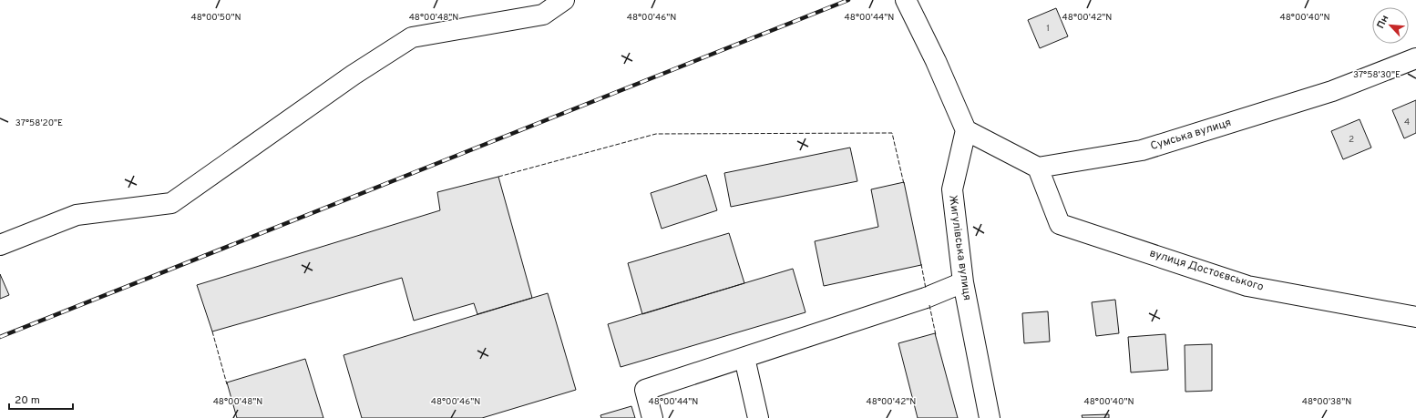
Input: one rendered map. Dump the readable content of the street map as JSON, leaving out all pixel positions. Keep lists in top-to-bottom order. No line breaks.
{"streets":{"street":["Сумська вулиця","Жигулівська вулиця","вулиця Достоєвського"]},"crossings":[["Сумська вулиця","вулиця Достоєвського"]],"house_numbers":["1","4","2"],"scale_bar":"20 m","north":"top left","coordinates":["48°00'50\"N","48°00'48\"N","48°00'46\"N","48°00'44\"N","48°00'42\"N","48°00'40\"N","37°58'30\"E","37°58'20\"E","48°00'38\"N"]}
